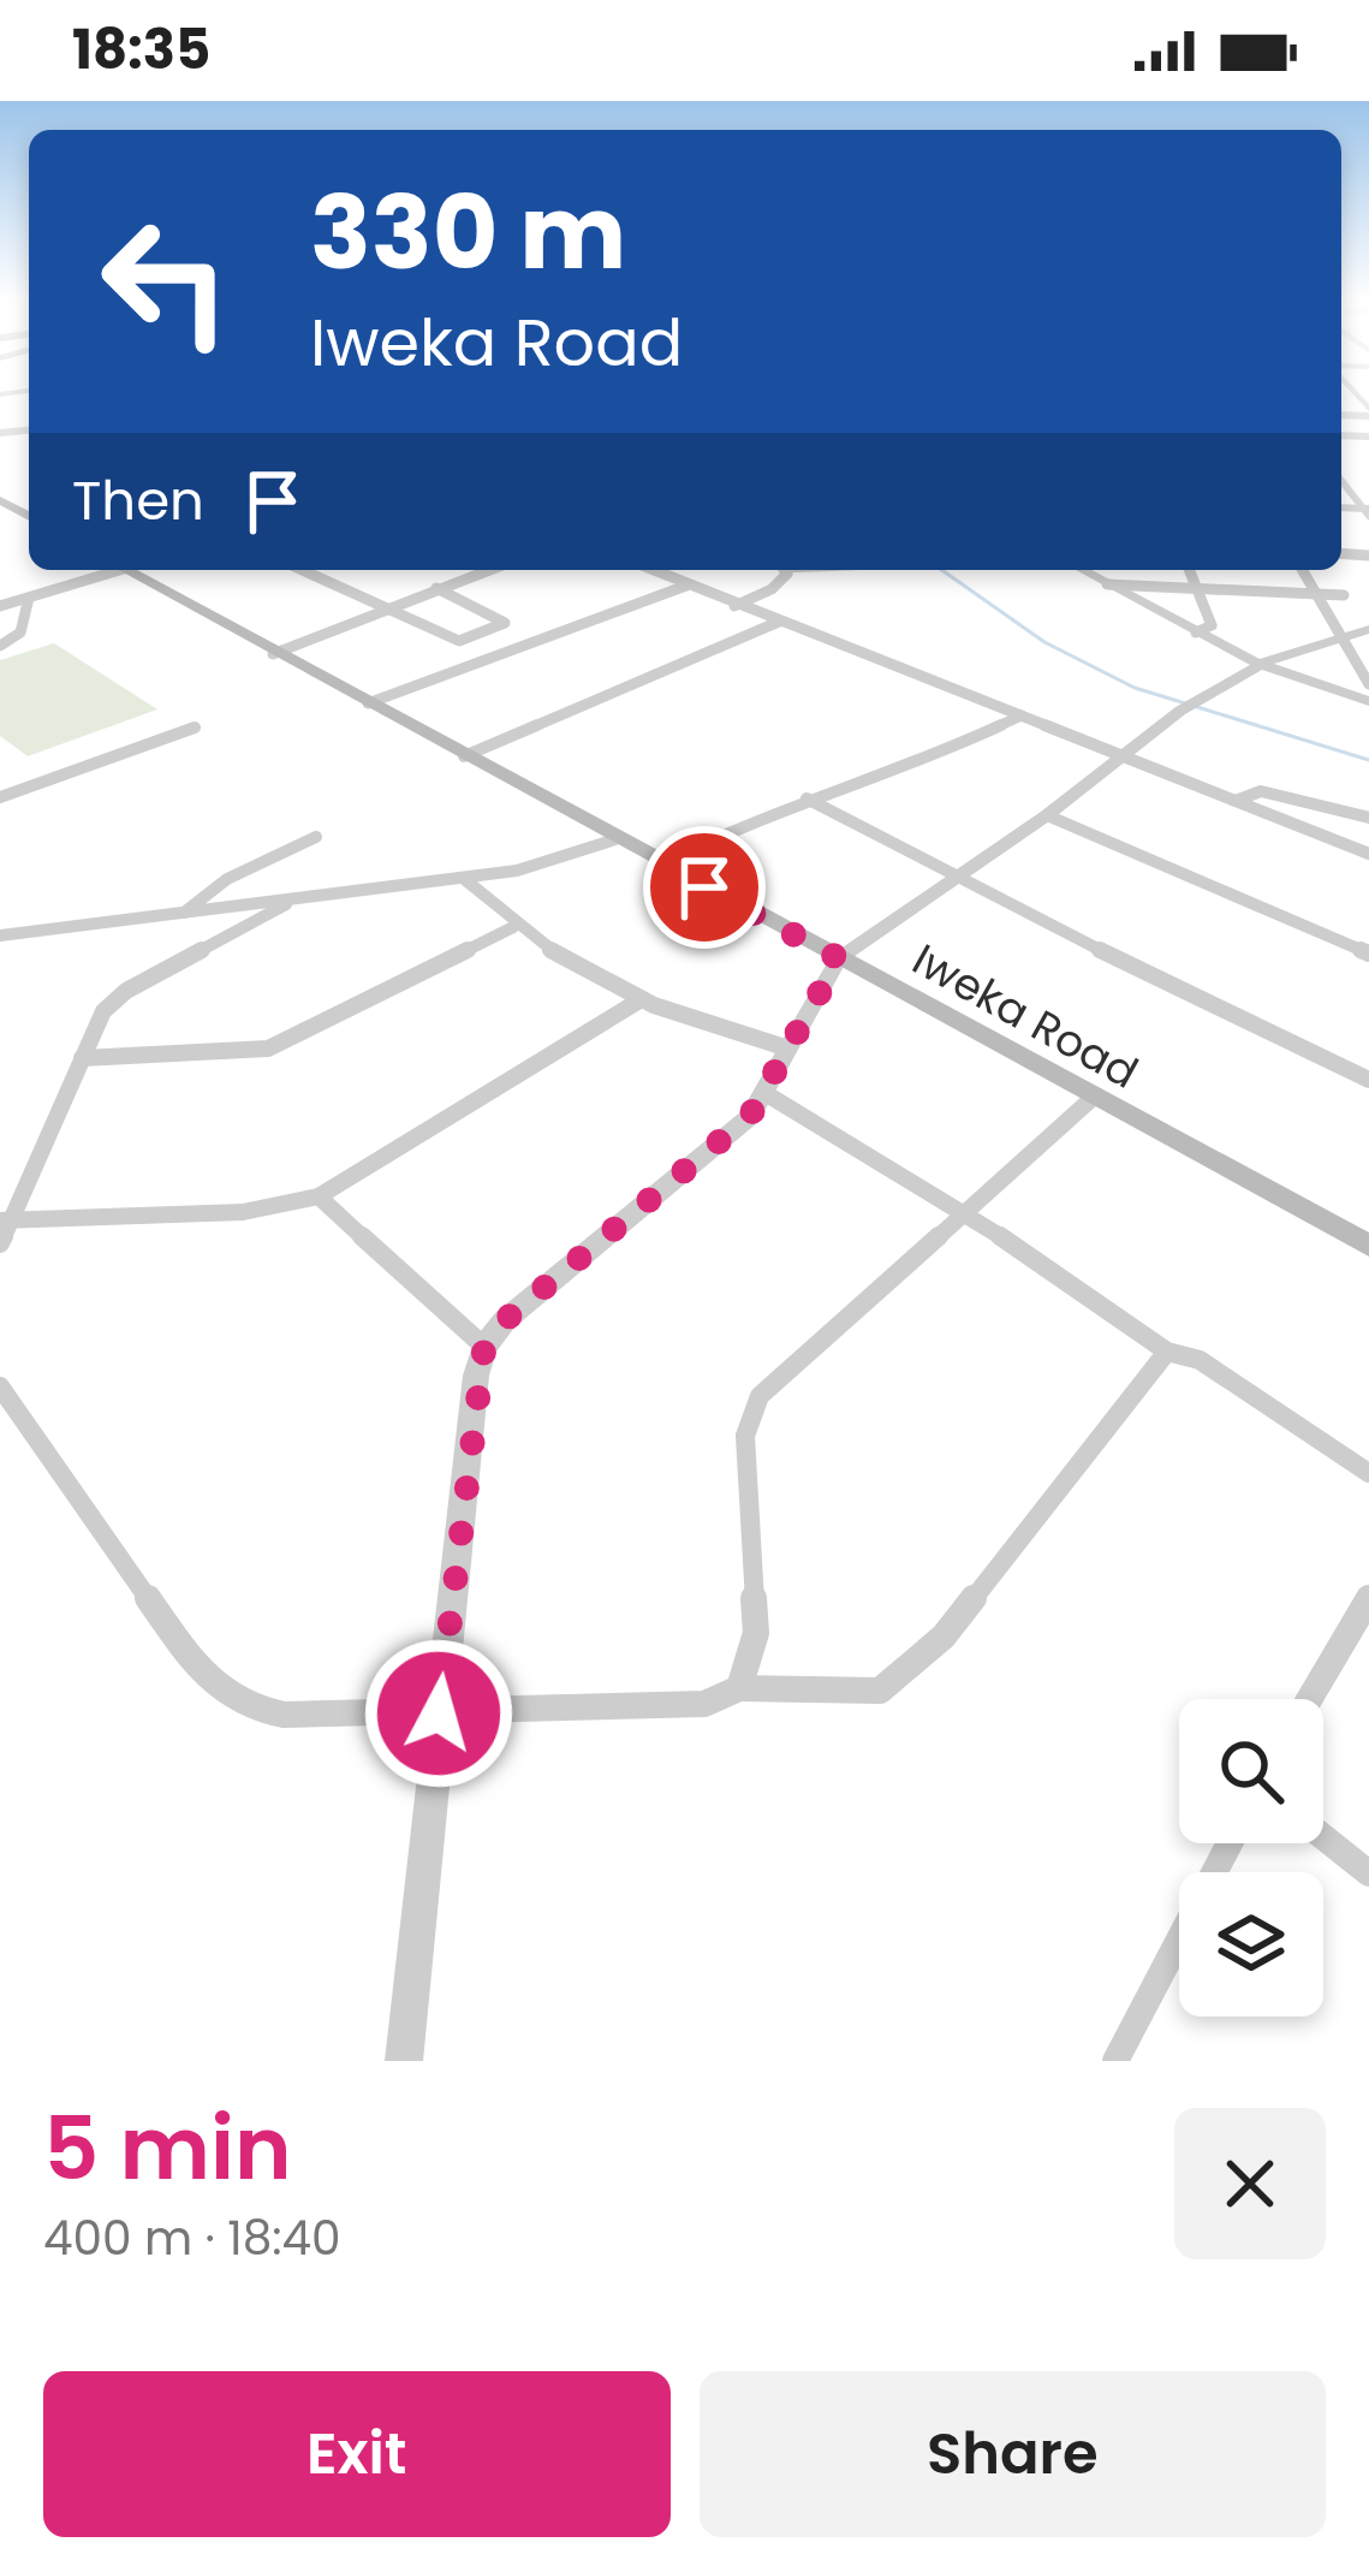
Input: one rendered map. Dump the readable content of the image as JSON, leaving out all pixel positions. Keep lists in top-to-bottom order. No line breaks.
{"streets":{"main road":["Iweka Road"]},"page":{"status":"18:35","turn":["330 m","Iweka Road"],"then":"Then","heading":["5 min","400 m · 18:40"],"buttons":["Exit","Share"]}}
